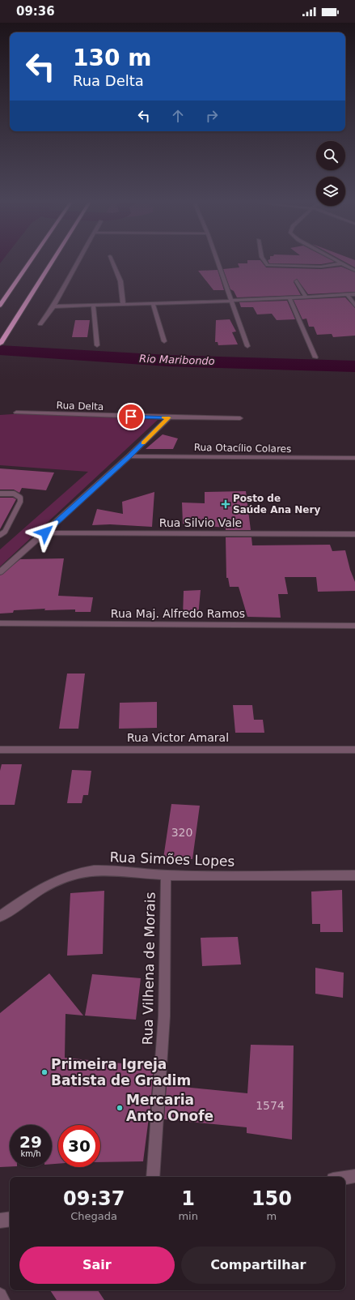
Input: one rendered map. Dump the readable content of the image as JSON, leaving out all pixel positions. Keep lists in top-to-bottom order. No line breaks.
{"streets":{"street":["Rua Delta","Rua Otacílio Colares","Rua Silvio Vale","Rua Maj. Alfredo Ramos","Rua Victor Amaral","Rua Simões Lopes","Rua Vilhena de Morais"]},"crossings":[["Rua Simões Lopes","Rua Vilhena de Morais"]],"water":["Rio Maribondo"],"places":{"health":["Posto de Saúde Ana Nery"],"other":["Primeira Igreja Batista de Gradim","Mercaria Anto Onofe"]},"house_numbers":["320","1574"],"page":{"status":"09:36","turn":["130 m","Rua Delta"],"speed":"29 km/h","limit":"30","eta":["09:37","Chegada","1","min","150","m"],"buttons":["Sair","Compartilhar"]}}
